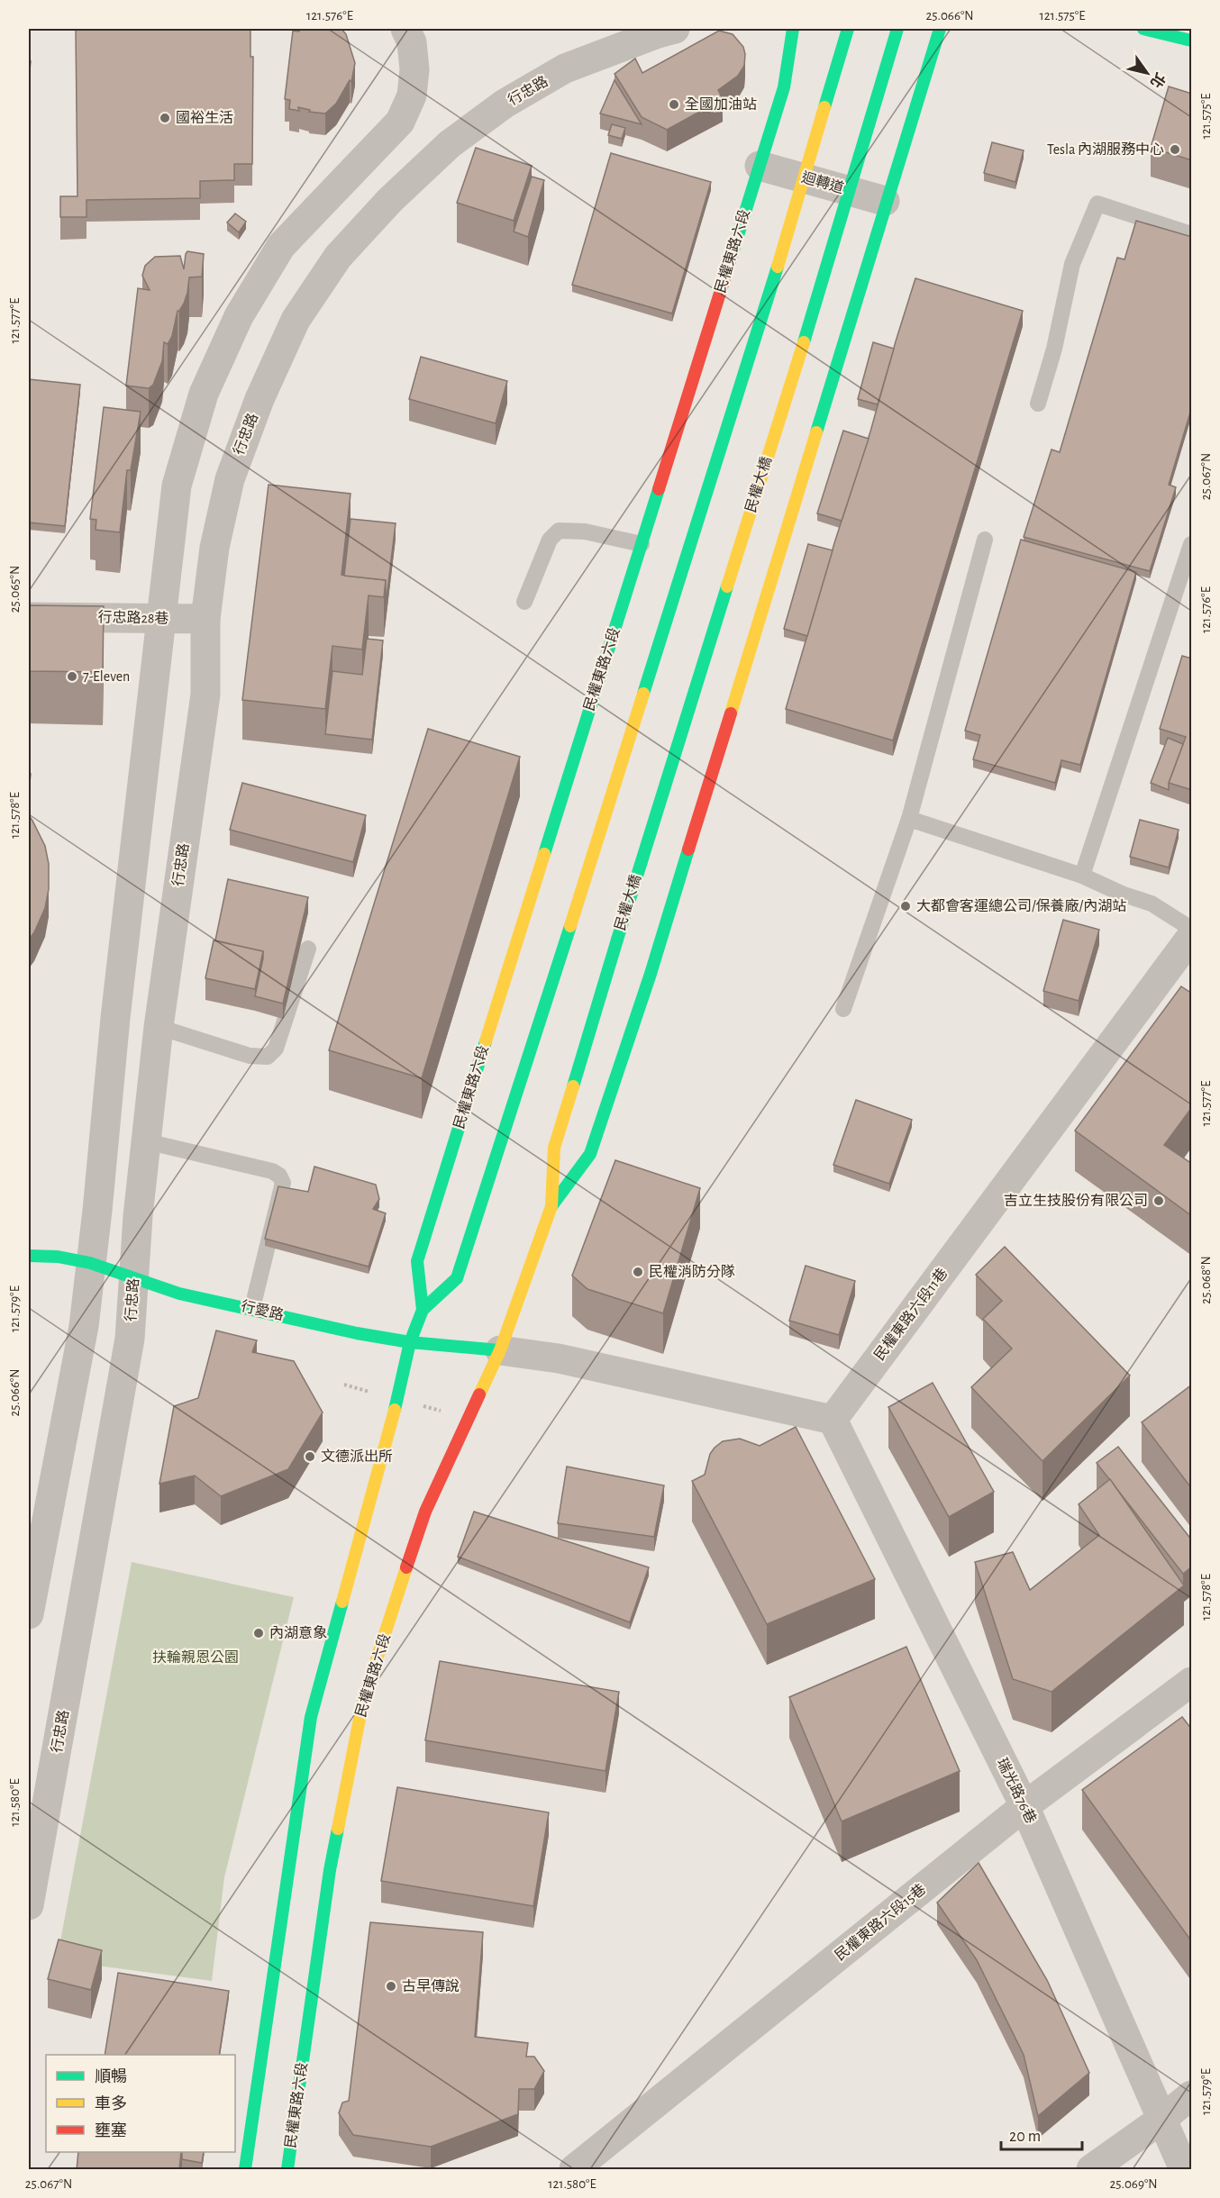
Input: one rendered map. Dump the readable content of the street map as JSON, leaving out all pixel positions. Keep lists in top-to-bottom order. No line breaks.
{"streets":{"main road":["民權東路六段","民權大橋","行愛路"],"street":["行忠路","迴轉道","行忠路28巷","民權東路六段11巷","瑞光路76巷","民權東路六段15巷"]},"crossings":[["行忠路","行忠路28巷"],["行忠路","行愛路"],["迴轉道","民權東路六段"],["民權東路六段","民權大橋"],["民權東路六段","行愛路"],["民權東路六段11巷","瑞光路76巷"],["瑞光路76巷","民權東路六段15巷"]],"parks":["扶輪親恩公園"],"places":["全國加油站","國裕生活","Tesla 內湖服務中心","7-Eleven","大都會客運總公司/保養廠/內湖站","吉立生技股份有限公司","民權消防分隊","文德派出所","內湖意象","古早傳說"],"legend":["順暢","車多","壅塞"],"scale_bar":"20 m","north":"bottom right","coordinates":["121.576°E","25.066°N","121.575°E","121.577°E","25.067°N","25.065°N","121.578°E","25.068°N","121.579°E","121.580°E","25.069°N"]}
